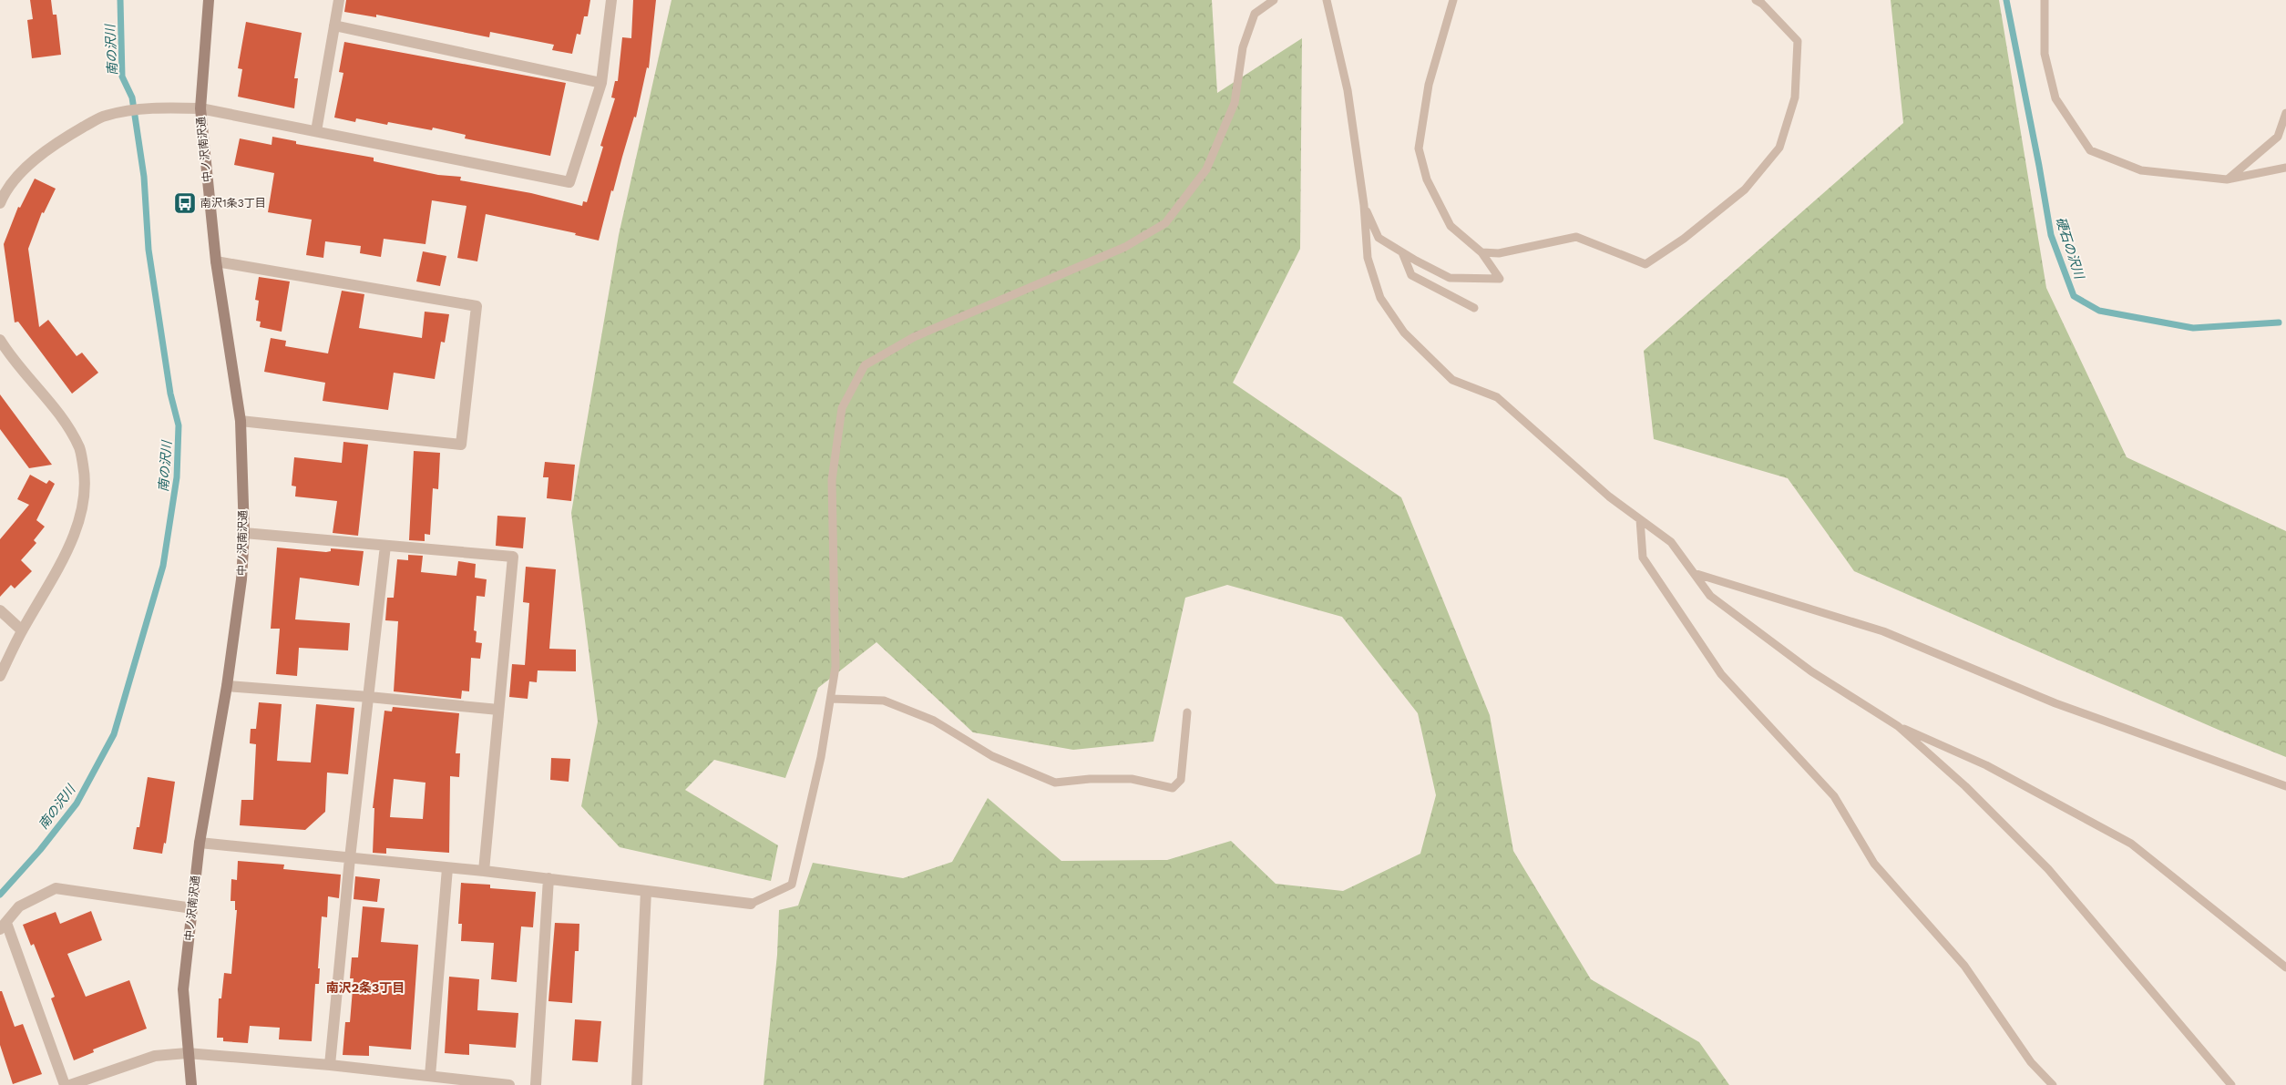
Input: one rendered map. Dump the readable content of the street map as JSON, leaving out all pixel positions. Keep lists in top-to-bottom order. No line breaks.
{"streets":{"street":["中ノ沢南沢通"]},"districts":["南沢2条3丁目"],"water":["南の沢川","硬石の沢川"],"places":{"bus stop":["南沢1条3丁目"]}}
